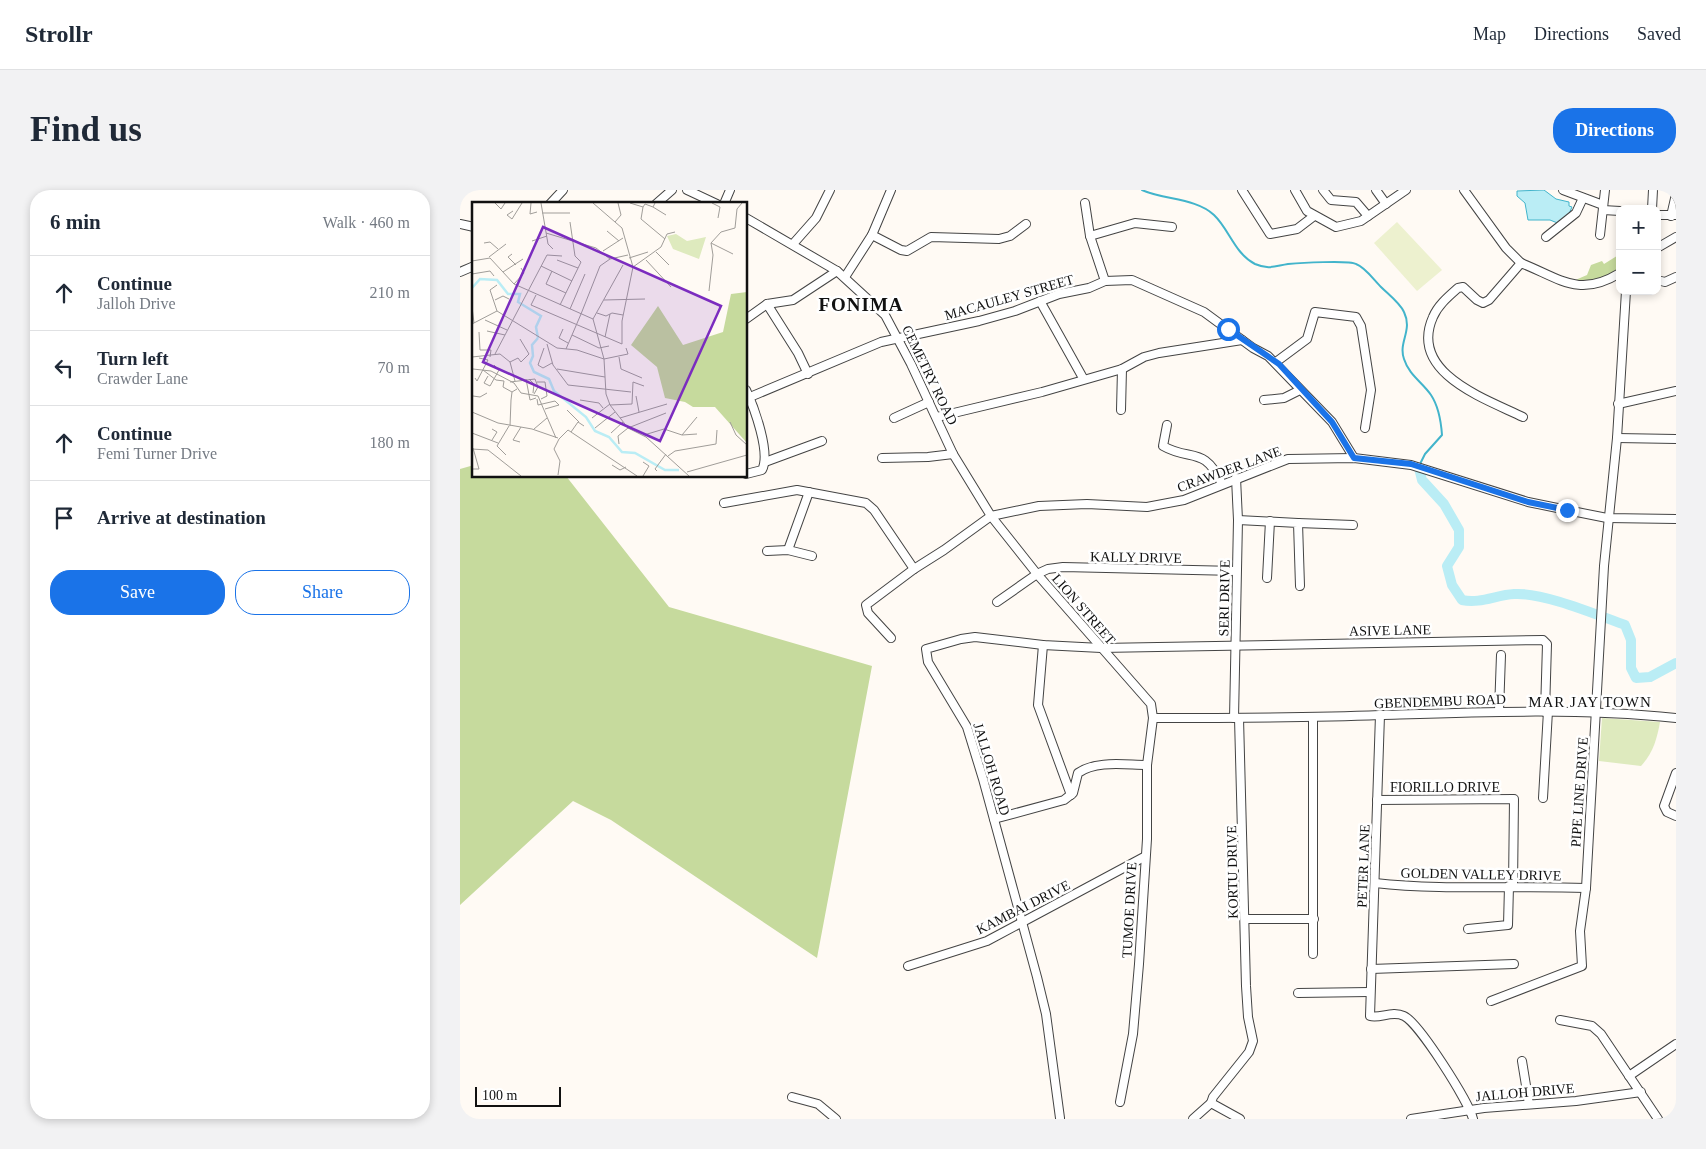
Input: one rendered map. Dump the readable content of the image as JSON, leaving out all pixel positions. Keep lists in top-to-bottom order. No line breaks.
{"streets":{"street":["MACAULEY STREET","CEMETRY ROAD","CRAWDER LANE","KALLY DRIVE","SERI DRIVE","LION STREET","ASIVE LANE","GBENDEMBU ROAD","JALLOH ROAD","FIORILLO DRIVE","PIPE LINE DRIVE","PETER LANE","KORTU DRIVE","GOLDEN VALLEY DRIVE","KAMBAI DRIVE","TUMOE DRIVE","JALLOH DRIVE"]},"crossings":[["MACAULEY STREET","CEMETRY ROAD"],["CEMETRY ROAD","CRAWDER LANE"],["CEMETRY ROAD","LION STREET"],["CRAWDER LANE","SERI DRIVE"],["CRAWDER LANE","LION STREET"],["CRAWDER LANE","PIPE LINE DRIVE"],["KALLY DRIVE","SERI DRIVE"],["KALLY DRIVE","LION STREET"],["SERI DRIVE","ASIVE LANE"],["SERI DRIVE","GBENDEMBU ROAD"],["SERI DRIVE","JALLOH ROAD"],["SERI DRIVE","KORTU DRIVE"],["LION STREET","GBENDEMBU ROAD"],["LION STREET","JALLOH ROAD"],["LION STREET","TUMOE DRIVE"],["ASIVE LANE","GBENDEMBU ROAD"],["ASIVE LANE","JALLOH ROAD"],["GBENDEMBU ROAD","PIPE LINE DRIVE"],["GBENDEMBU ROAD","PETER LANE"],["GBENDEMBU ROAD","KORTU DRIVE"],["GBENDEMBU ROAD","TUMOE DRIVE"],["JALLOH ROAD","KAMBAI DRIVE"],["FIORILLO DRIVE","PETER LANE"],["FIORILLO DRIVE","GOLDEN VALLEY DRIVE"],["PIPE LINE DRIVE","GOLDEN VALLEY DRIVE"],["PETER LANE","GOLDEN VALLEY DRIVE"],["PETER LANE","JALLOH DRIVE"],["KAMBAI DRIVE","TUMOE DRIVE"]],"districts":["FONIMA","MAR JAY TOWN"],"scale_bar":"100 m","page":{"header":"Strollr","nav":["Map","Directions","Saved"],"buttons":["Directions",["Save","Share"]],"title":"Find us","heading":["6 min","Walk · 460 m"],"map_buttons":["+","−"],"list":[["Continue","Jalloh Drive","210 m"],["Turn left","Crawder Lane","70 m"],["Continue","Femi Turner Drive","180 m"],"Arrive at destination"],"scale":"100 m"}}
